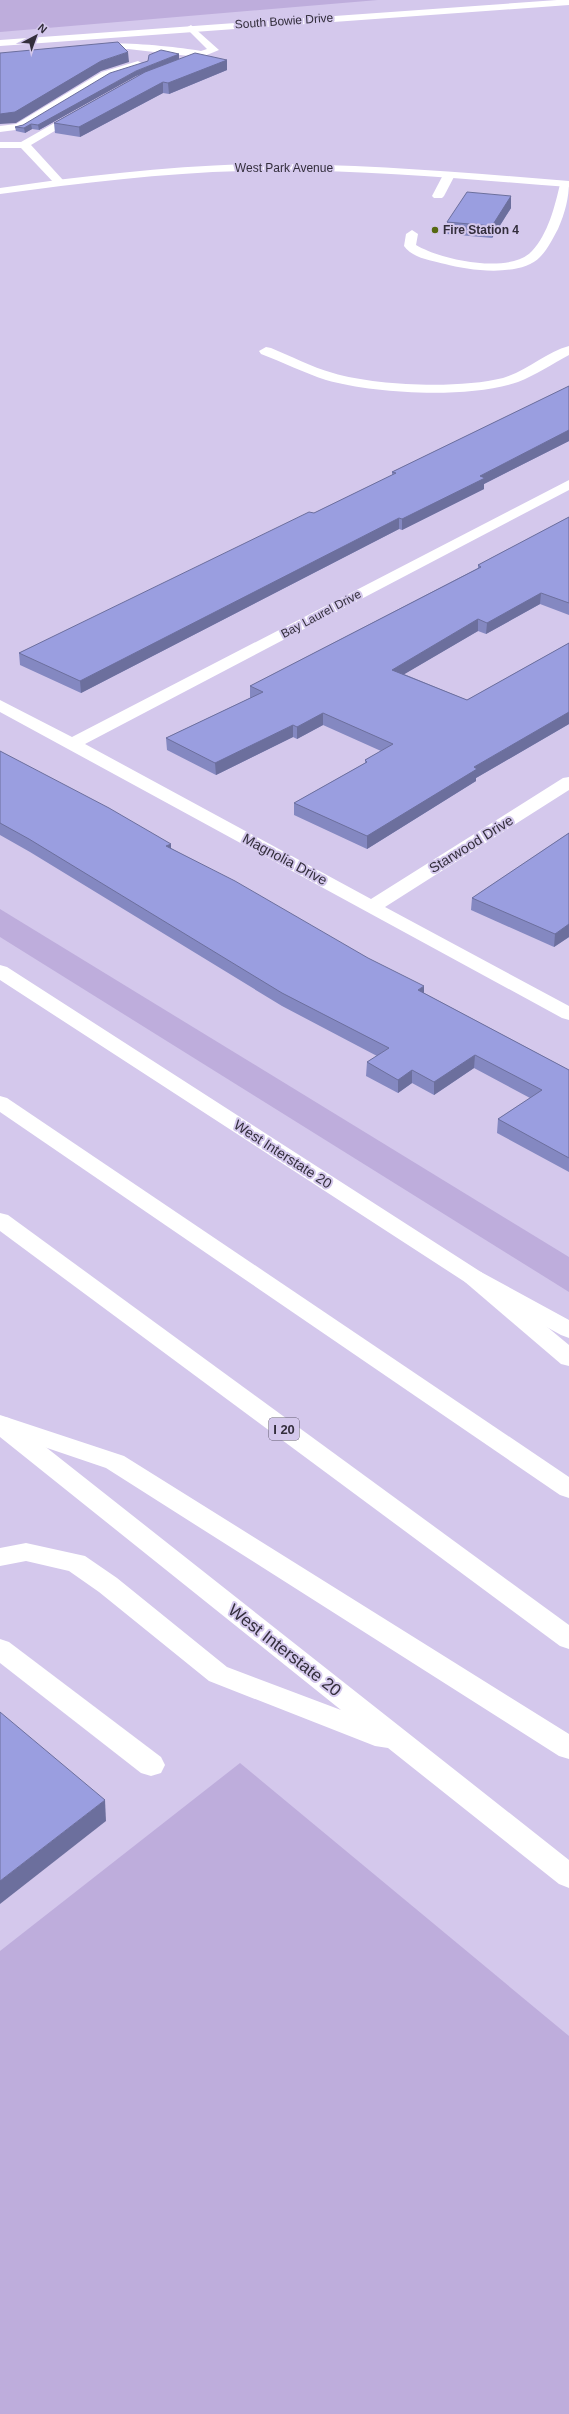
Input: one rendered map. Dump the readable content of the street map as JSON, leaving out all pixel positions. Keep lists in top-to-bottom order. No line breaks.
{"streets":{"main road":["South Bowie Drive","West Park Avenue","Bay Laurel Drive","Starwood Drive","Magnolia Drive","West Interstate 20","I 20"]},"crossings":[["Bay Laurel Drive","Magnolia Drive"],["Starwood Drive","Magnolia Drive"]],"places":["Fire Station 4"],"north":"top right"}
